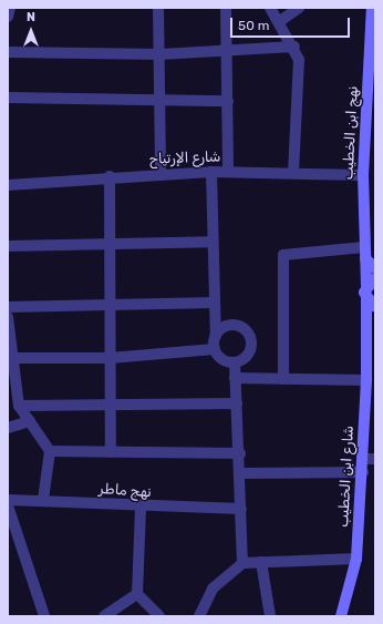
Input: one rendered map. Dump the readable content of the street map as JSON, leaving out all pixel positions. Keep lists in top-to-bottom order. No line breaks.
{"streets":{"street":["نهج ابن الخطيب","شارع الإرتياح","شارع ابن الخطيب","نهج ماطر"]},"crossings":[["نهج ابن الخطيب","شارع الإرتياح"],["نهج ابن الخطيب","شارع ابن الخطيب"]],"scale_bar":"50 m","north":"top"}
